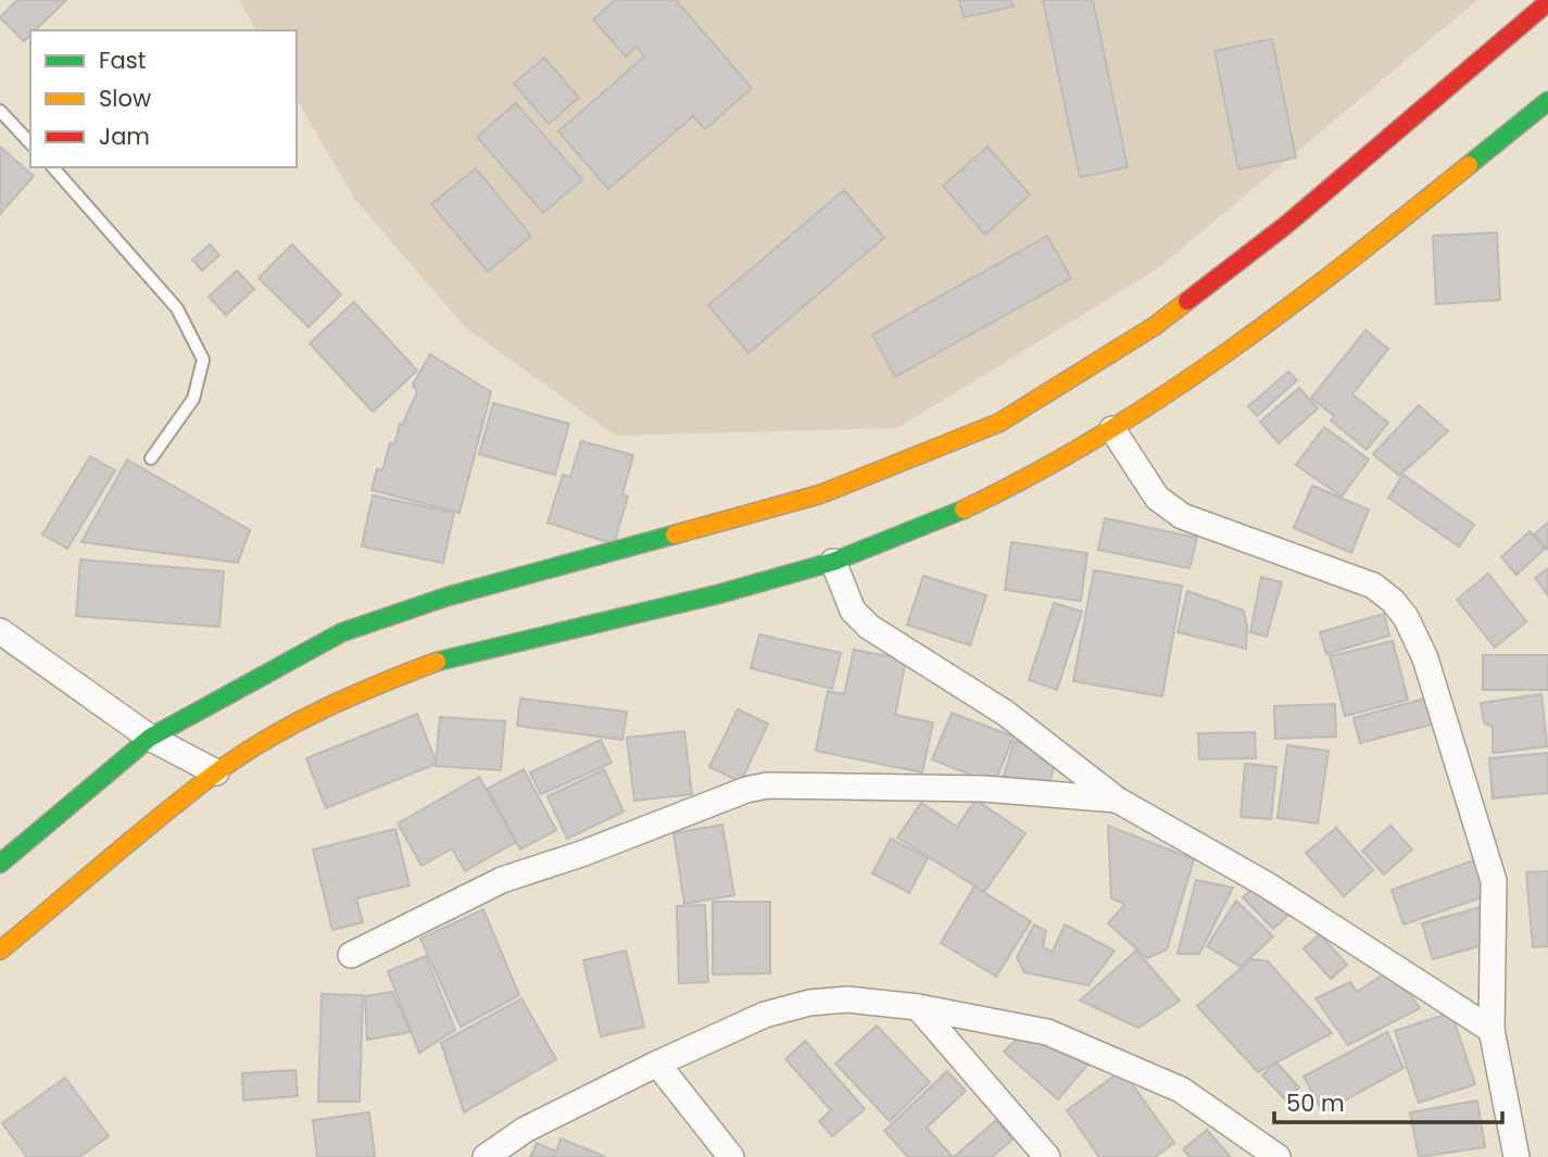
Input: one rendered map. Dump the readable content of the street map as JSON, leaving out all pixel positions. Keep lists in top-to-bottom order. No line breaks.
{"legend":["Fast","Slow","Jam"],"scale_bar":"50 m"}
